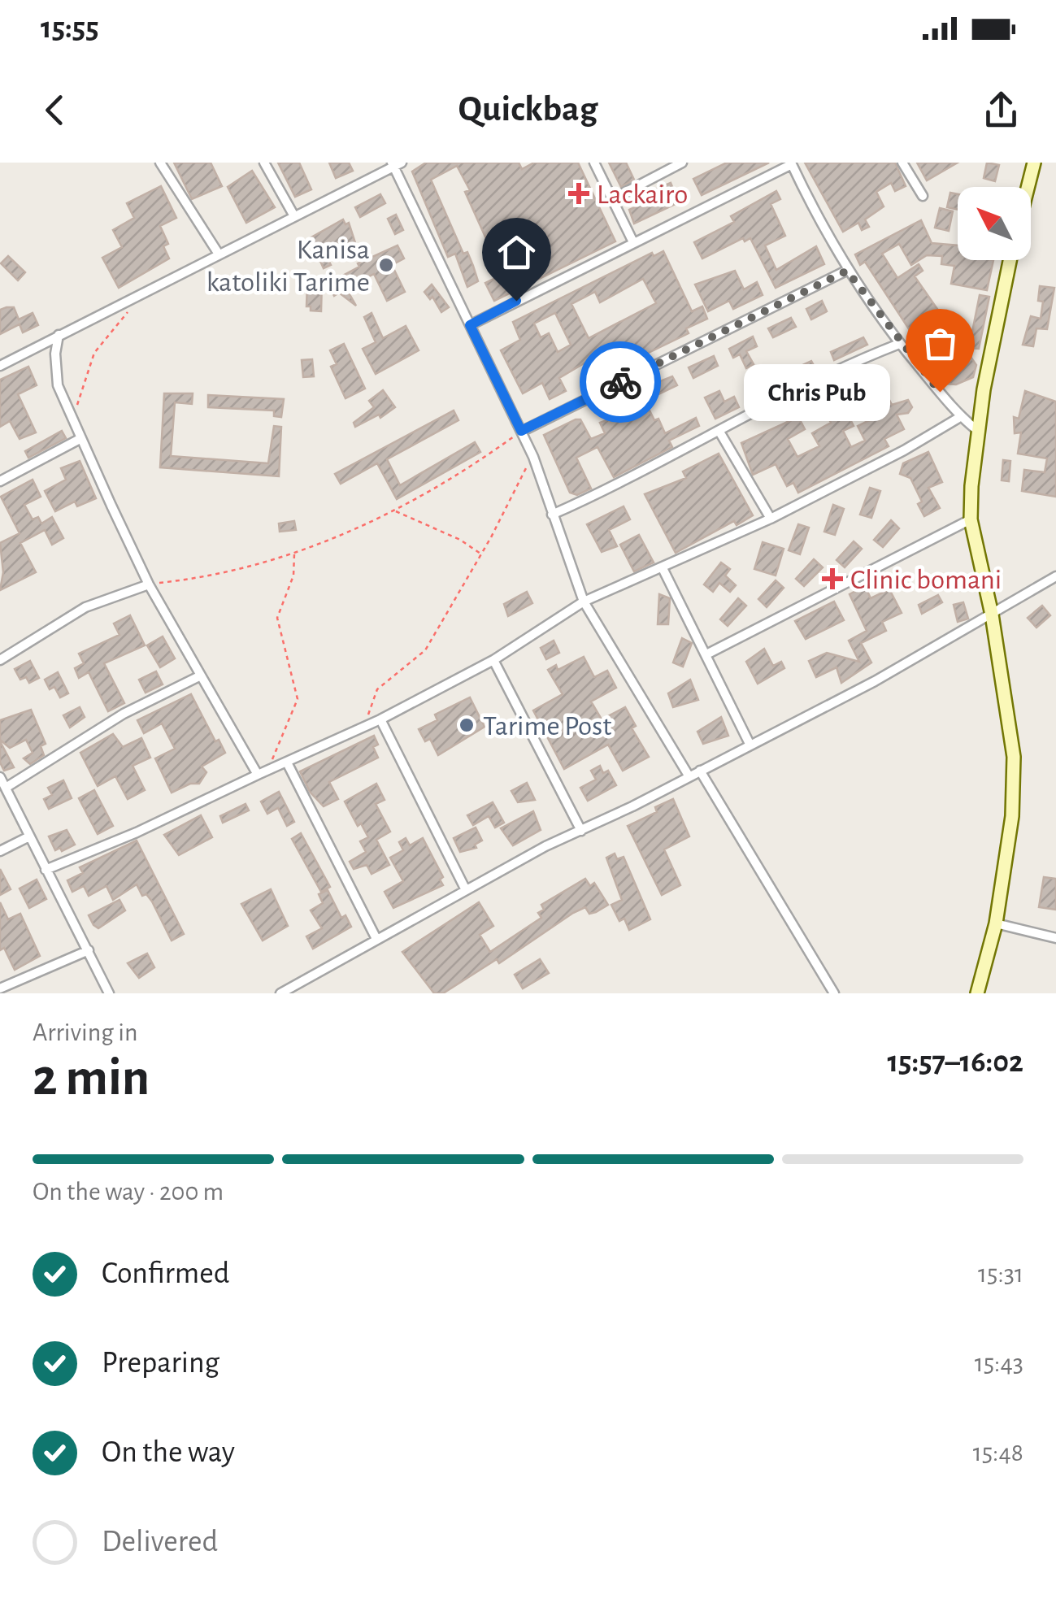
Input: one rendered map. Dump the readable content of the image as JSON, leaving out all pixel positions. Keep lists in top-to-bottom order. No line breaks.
{"places":{"health":["Lackairo","Clinic bomani"],"other":["Kanisa katoliki Tarime","Chris Pub","Tarime Post"]},"north":"top left","page":{"status":"15:55","header":"Quickbag","bubble":"Chris Pub","heading":["2 min","Arriving in","15:57–16:02"],"bar":"On the way · 200 m","list":[["Confirmed","15:31"],["Preparing","15:43"],["On the way","15:48"],"Delivered"]}}
